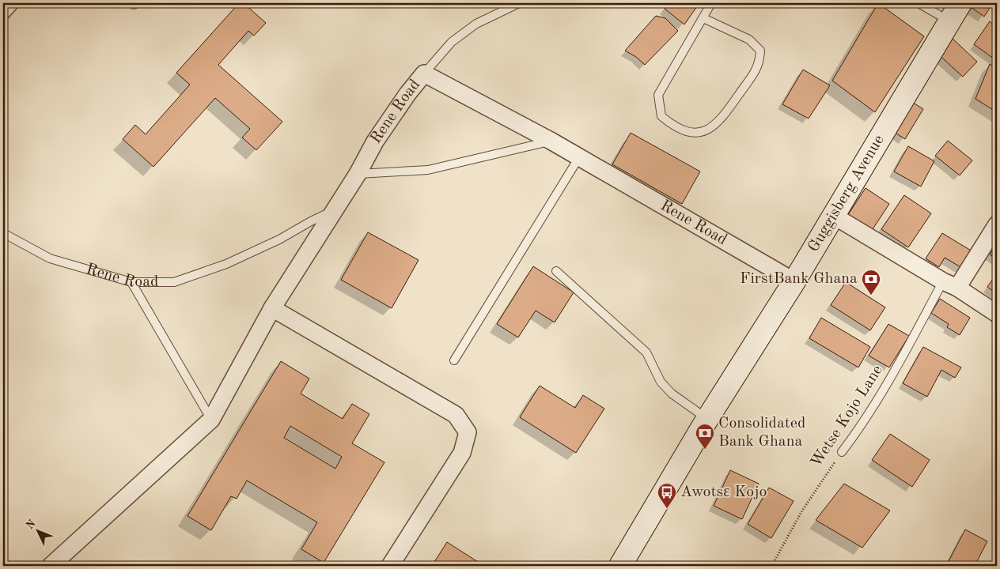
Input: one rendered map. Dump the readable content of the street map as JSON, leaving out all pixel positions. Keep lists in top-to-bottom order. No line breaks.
{"streets":{"main road":["Guggisberg Avenue"],"street":["Rene Road"],"lane":["Wetse Kojo Lane"]},"crossings":[["Rene Road","Guggisberg Avenue"]],"places":{"bank":["FirstBank Ghana","Consolidated Bank Ghana"],"bus stop":["Awotsɛ Kojo"]},"north":"top left"}
